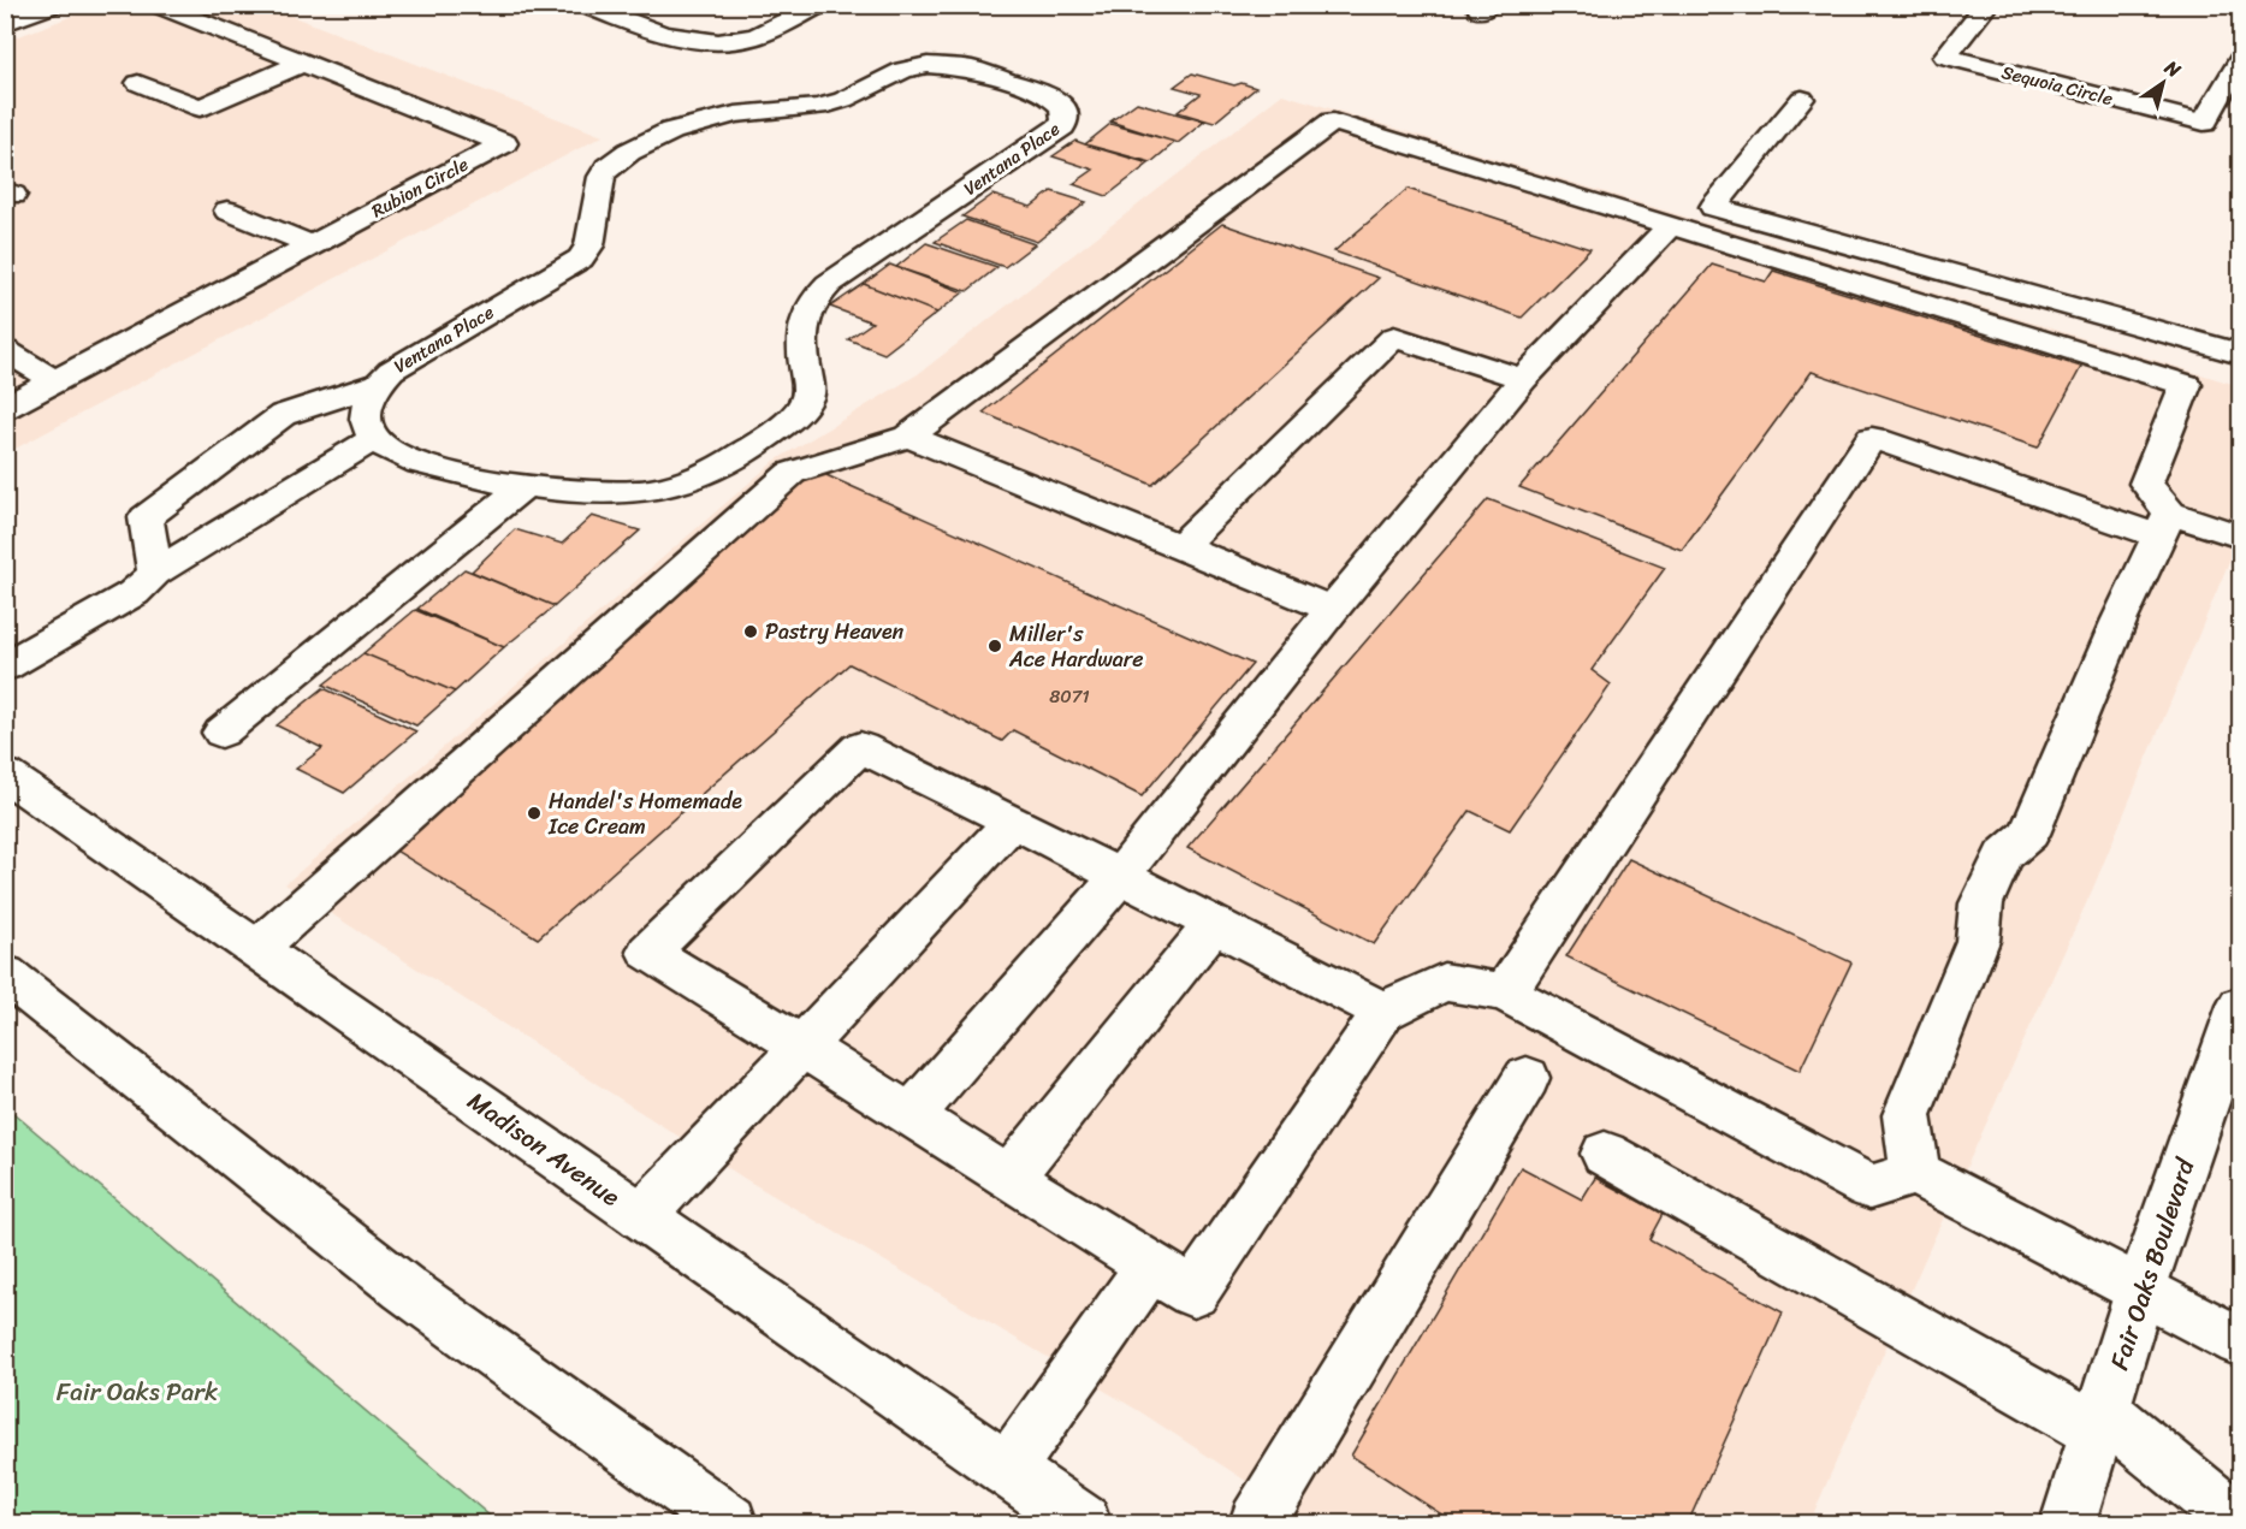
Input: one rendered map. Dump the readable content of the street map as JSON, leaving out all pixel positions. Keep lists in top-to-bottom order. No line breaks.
{"streets":{"main road":["Sequoia Circle","Ventana Place","Rubion Circle","Madison Avenue","Fair Oaks Boulevard"]},"parks":["Fair Oaks Park"],"places":["Pastry Heaven","Miller's Ace Hardware","Handel's Homemade Ice Cream"],"house_numbers":["8071"],"north":"top right"}
